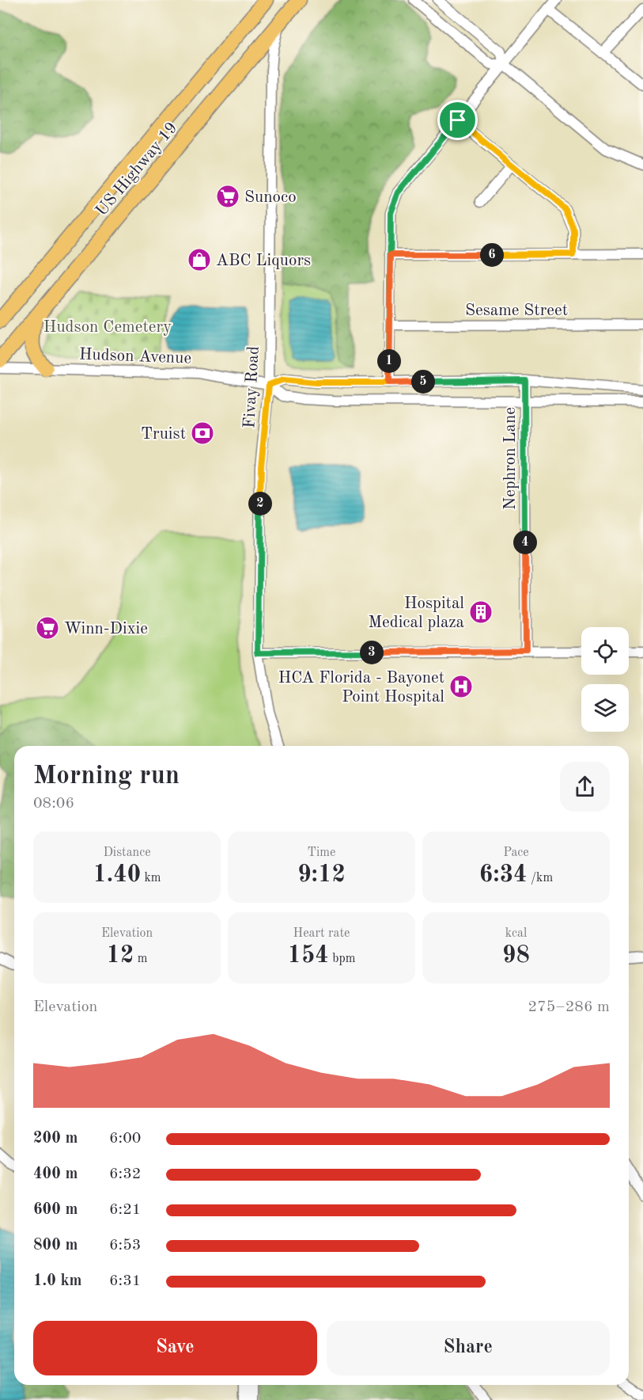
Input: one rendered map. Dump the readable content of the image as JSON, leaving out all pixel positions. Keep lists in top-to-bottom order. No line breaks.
{"streets":{"highway":["US Highway 19"],"street":["Sesame Street","Hudson Avenue","Fivay Road","Nephron Lane"]},"crossings":[["US Highway 19","Fivay Road"],["Hudson Avenue","Fivay Road"],["Hudson Avenue","Nephron Lane"]],"parks":["Hudson Cemetery"],"places":{"supermarket":["Sunoco","Winn-Dixie"],"shop":["ABC Liquors"],"bank":["Truist"],"building":["Hospital Medical plaza"],"hospital":["HCA Florida - Bayonet Point Hospital"]},"page":{"pins":["6","1","5","2","4","3"],"heading":["Morning run","08:06"],"stats":[["Distance","1.40 km"],["Time","9:12"],["Pace","6:34 /km"],["Elevation","12 m"],["Heart rate","154 bpm"],["kcal","98"]],"chart":["Elevation","275–286 m"],"list":[{"name":"200 m","note":"6:00"},{"name":"400 m","note":"6:32"},{"name":"600 m","note":"6:21"},{"name":"800 m","note":"6:53"},{"name":"1.0 km","note":"6:31"}],"buttons":["Save","Share"]}}
